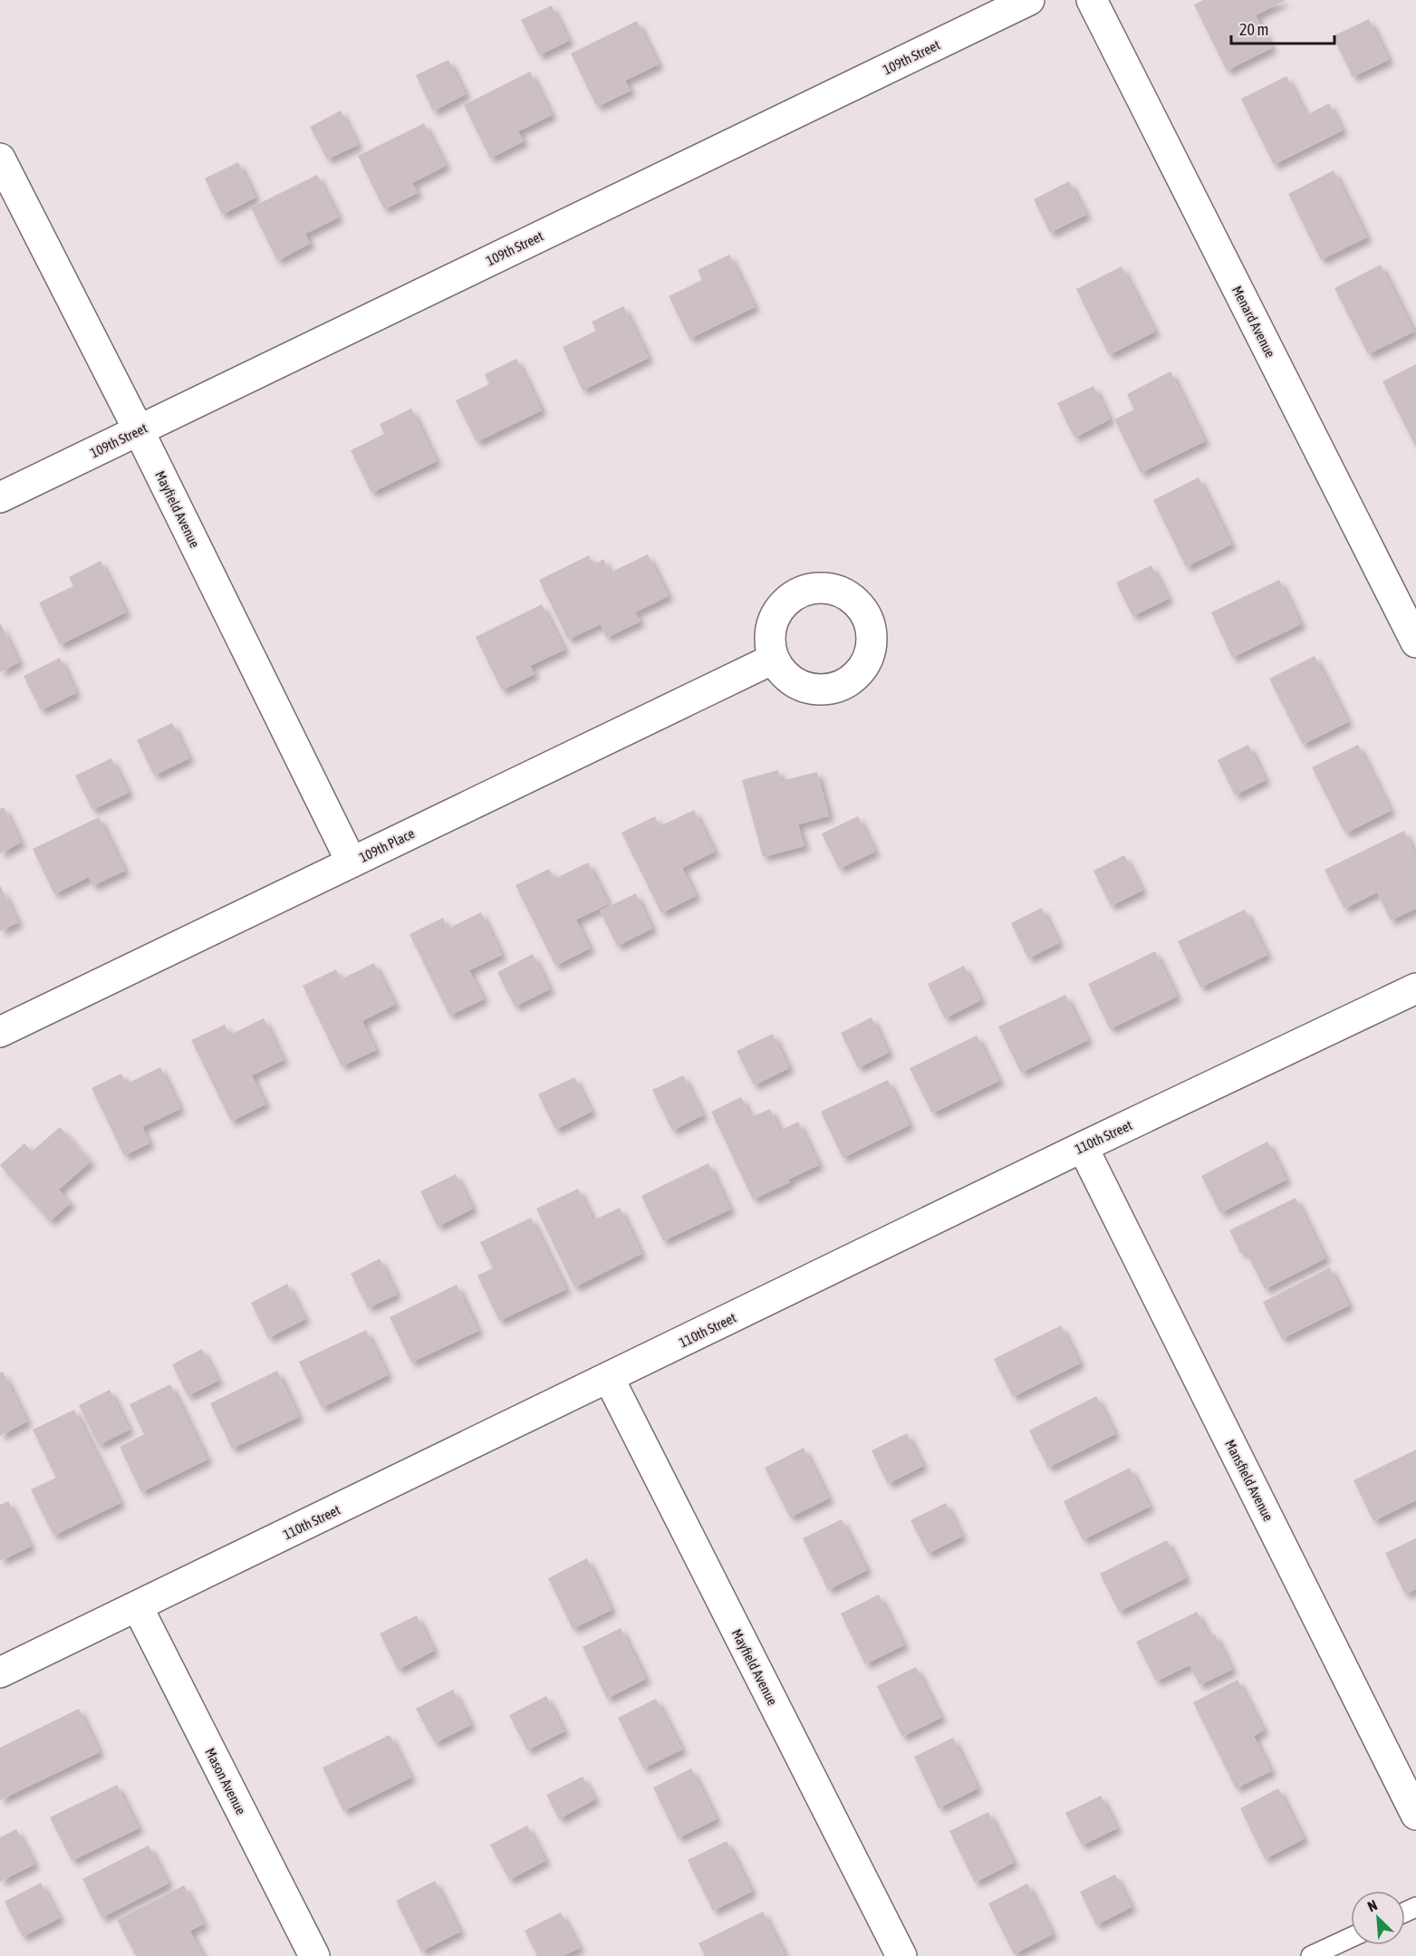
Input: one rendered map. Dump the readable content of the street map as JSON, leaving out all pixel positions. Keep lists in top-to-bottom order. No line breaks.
{"streets":{"street":["109th Street","Menard Avenue","Mayfield Avenue","109th Place","110th Street","Mansfield Avenue","Mason Avenue"]},"crossings":[["109th Street","Mayfield Avenue"],["Mayfield Avenue","109th Place"],["Mayfield Avenue","110th Street"],["110th Street","Mansfield Avenue"],["110th Street","Mason Avenue"]],"scale_bar":"20 m","north":"top left"}
